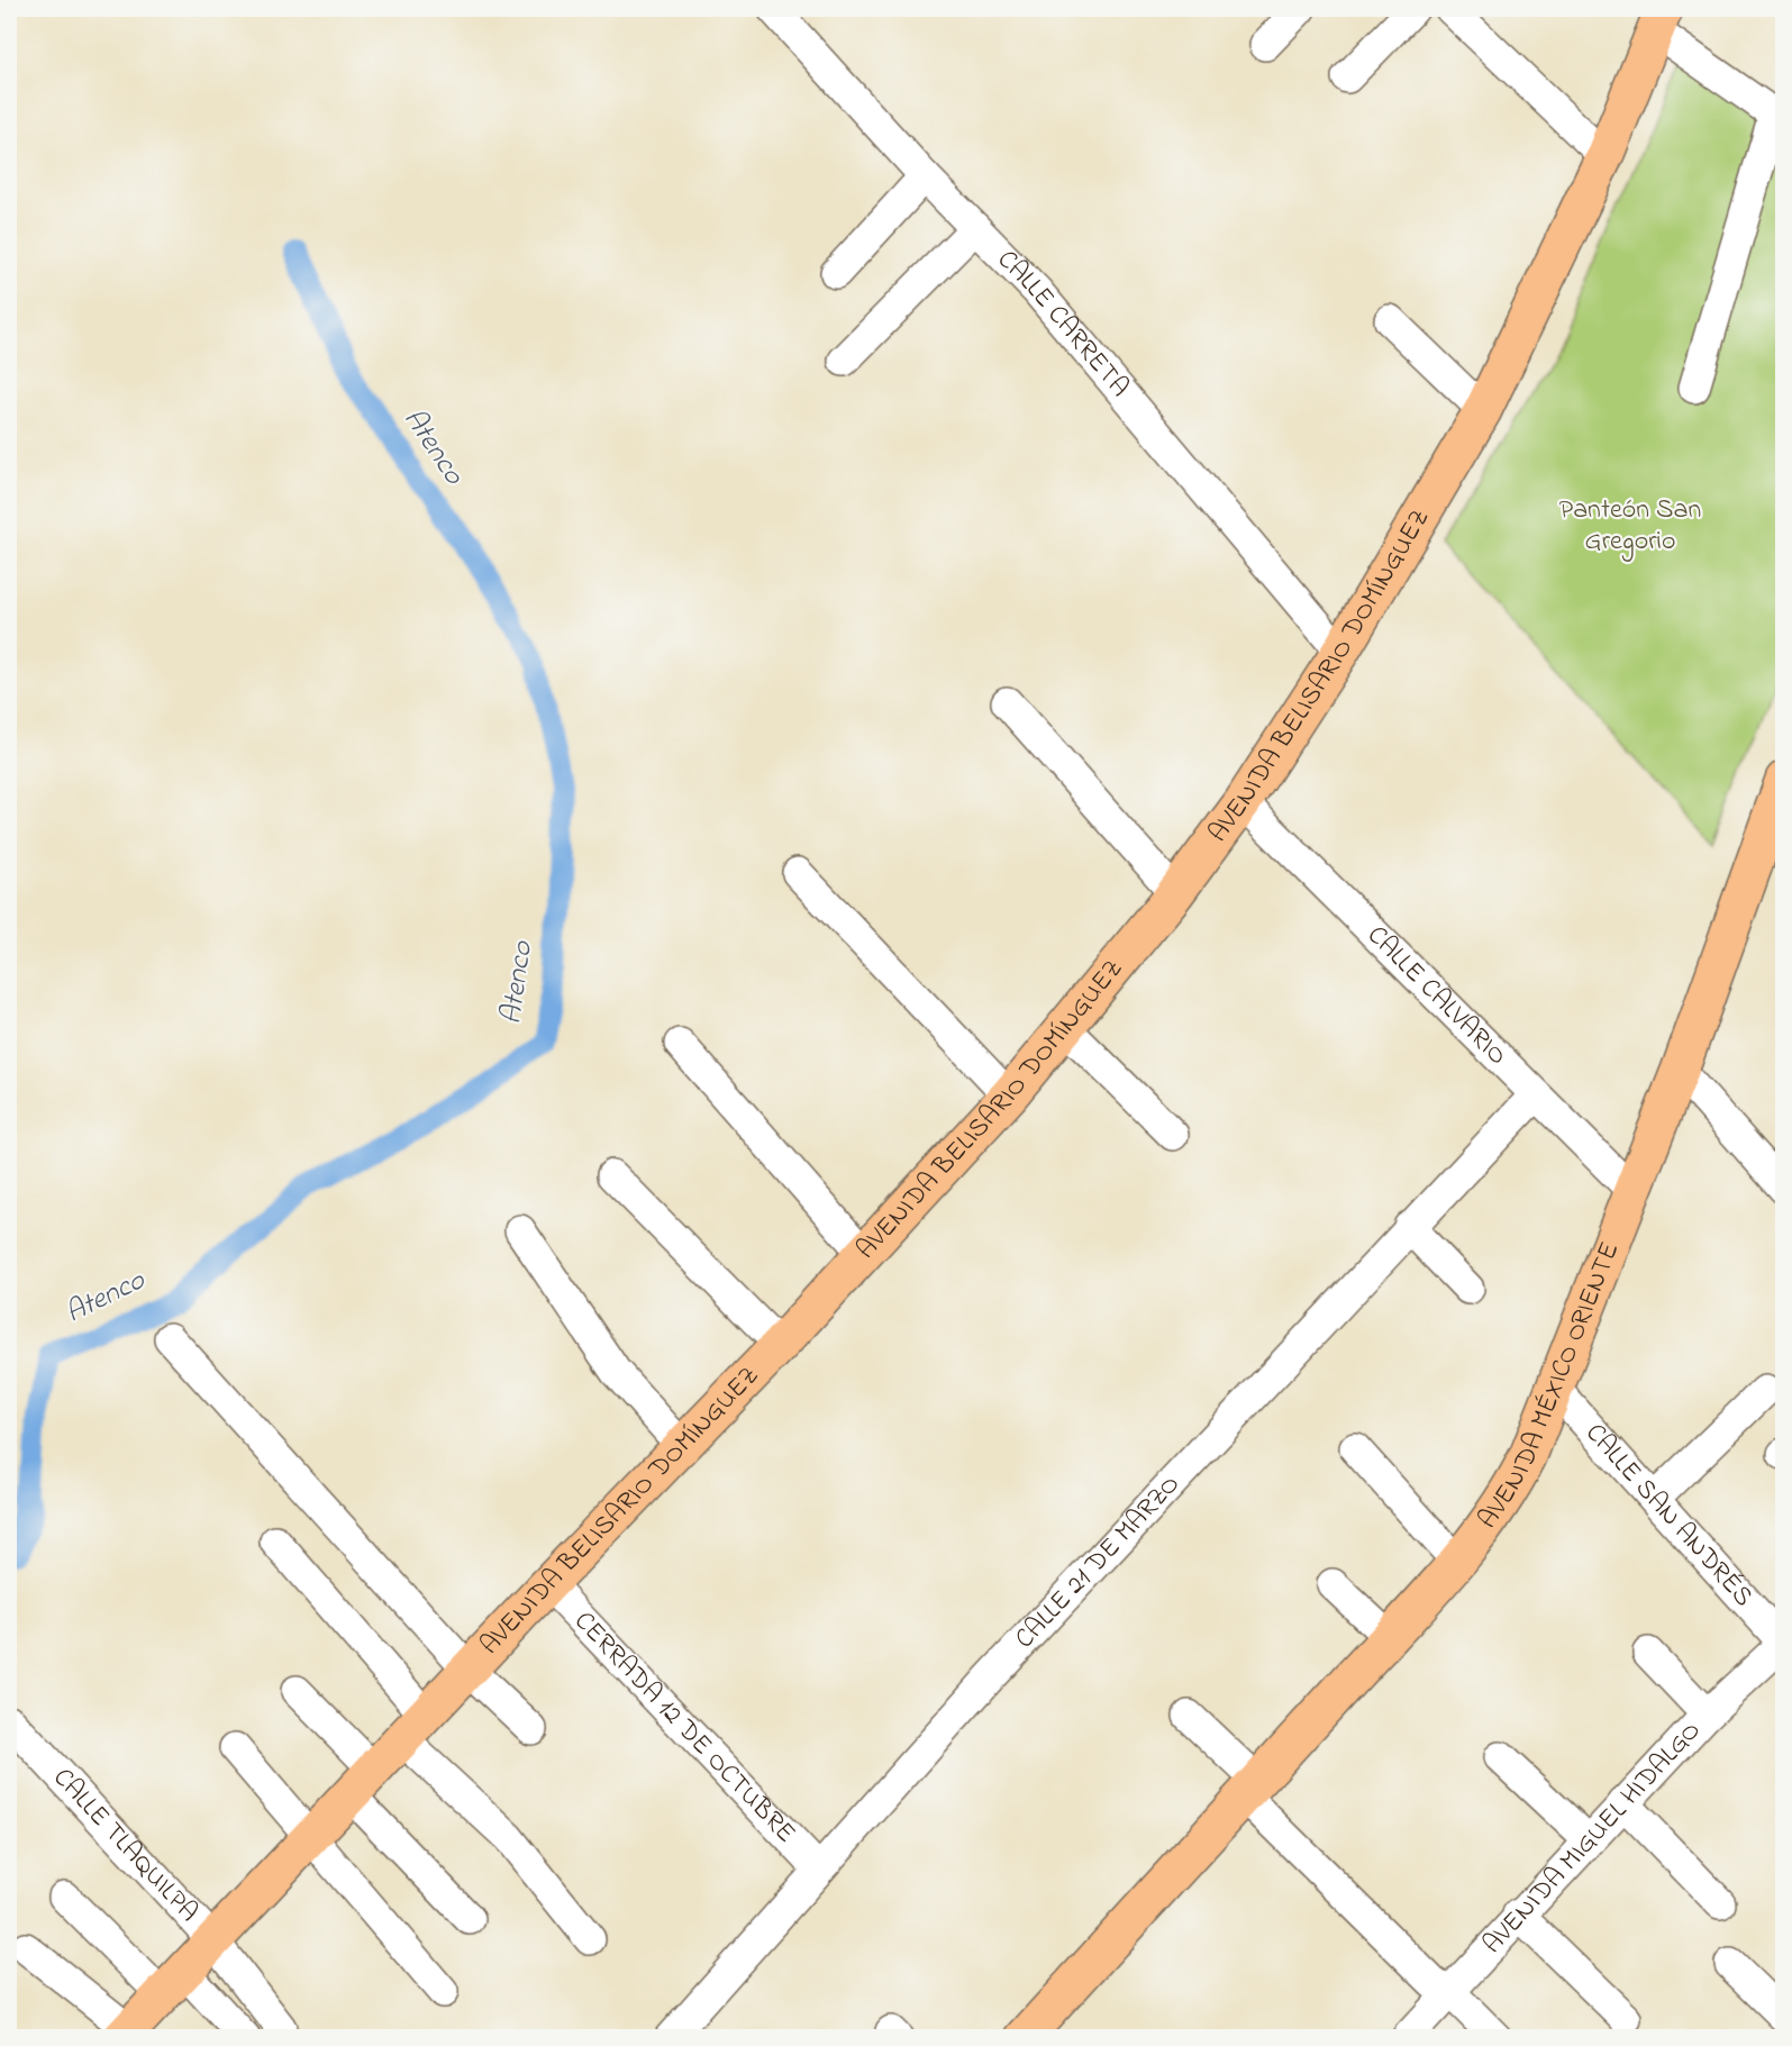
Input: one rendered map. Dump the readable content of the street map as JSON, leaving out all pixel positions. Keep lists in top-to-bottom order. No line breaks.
{"streets":{"main road":["AVENIDA BELISARIO DOMÍNGUEZ","AVENIDA MÉXICO ORIENTE"],"street":["CALLE CARRETA","CALLE CALVARIO","CALLE SAN ANDRÉS","CALLE 21 DE MARZO","CERRADA 12 DE OCTUBRE","AVENIDA MIGUEL HIDALGO","CALLE TLAQUILPA"]},"crossings":[["CALLE CARRETA","AVENIDA BELISARIO DOMÍNGUEZ"],["AVENIDA BELISARIO DOMÍNGUEZ","CALLE CALVARIO"],["AVENIDA BELISARIO DOMÍNGUEZ","CERRADA 12 DE OCTUBRE"],["AVENIDA BELISARIO DOMÍNGUEZ","CALLE TLAQUILPA"],["CALLE CALVARIO","AVENIDA MÉXICO ORIENTE"],["CALLE CALVARIO","CALLE 21 DE MARZO"],["AVENIDA MÉXICO ORIENTE","CALLE SAN ANDRÉS"],["CALLE SAN ANDRÉS","AVENIDA MIGUEL HIDALGO"],["CALLE 21 DE MARZO","CERRADA 12 DE OCTUBRE"]],"water":["Atenco"],"parks":["Panteón San Gregorio"]}
